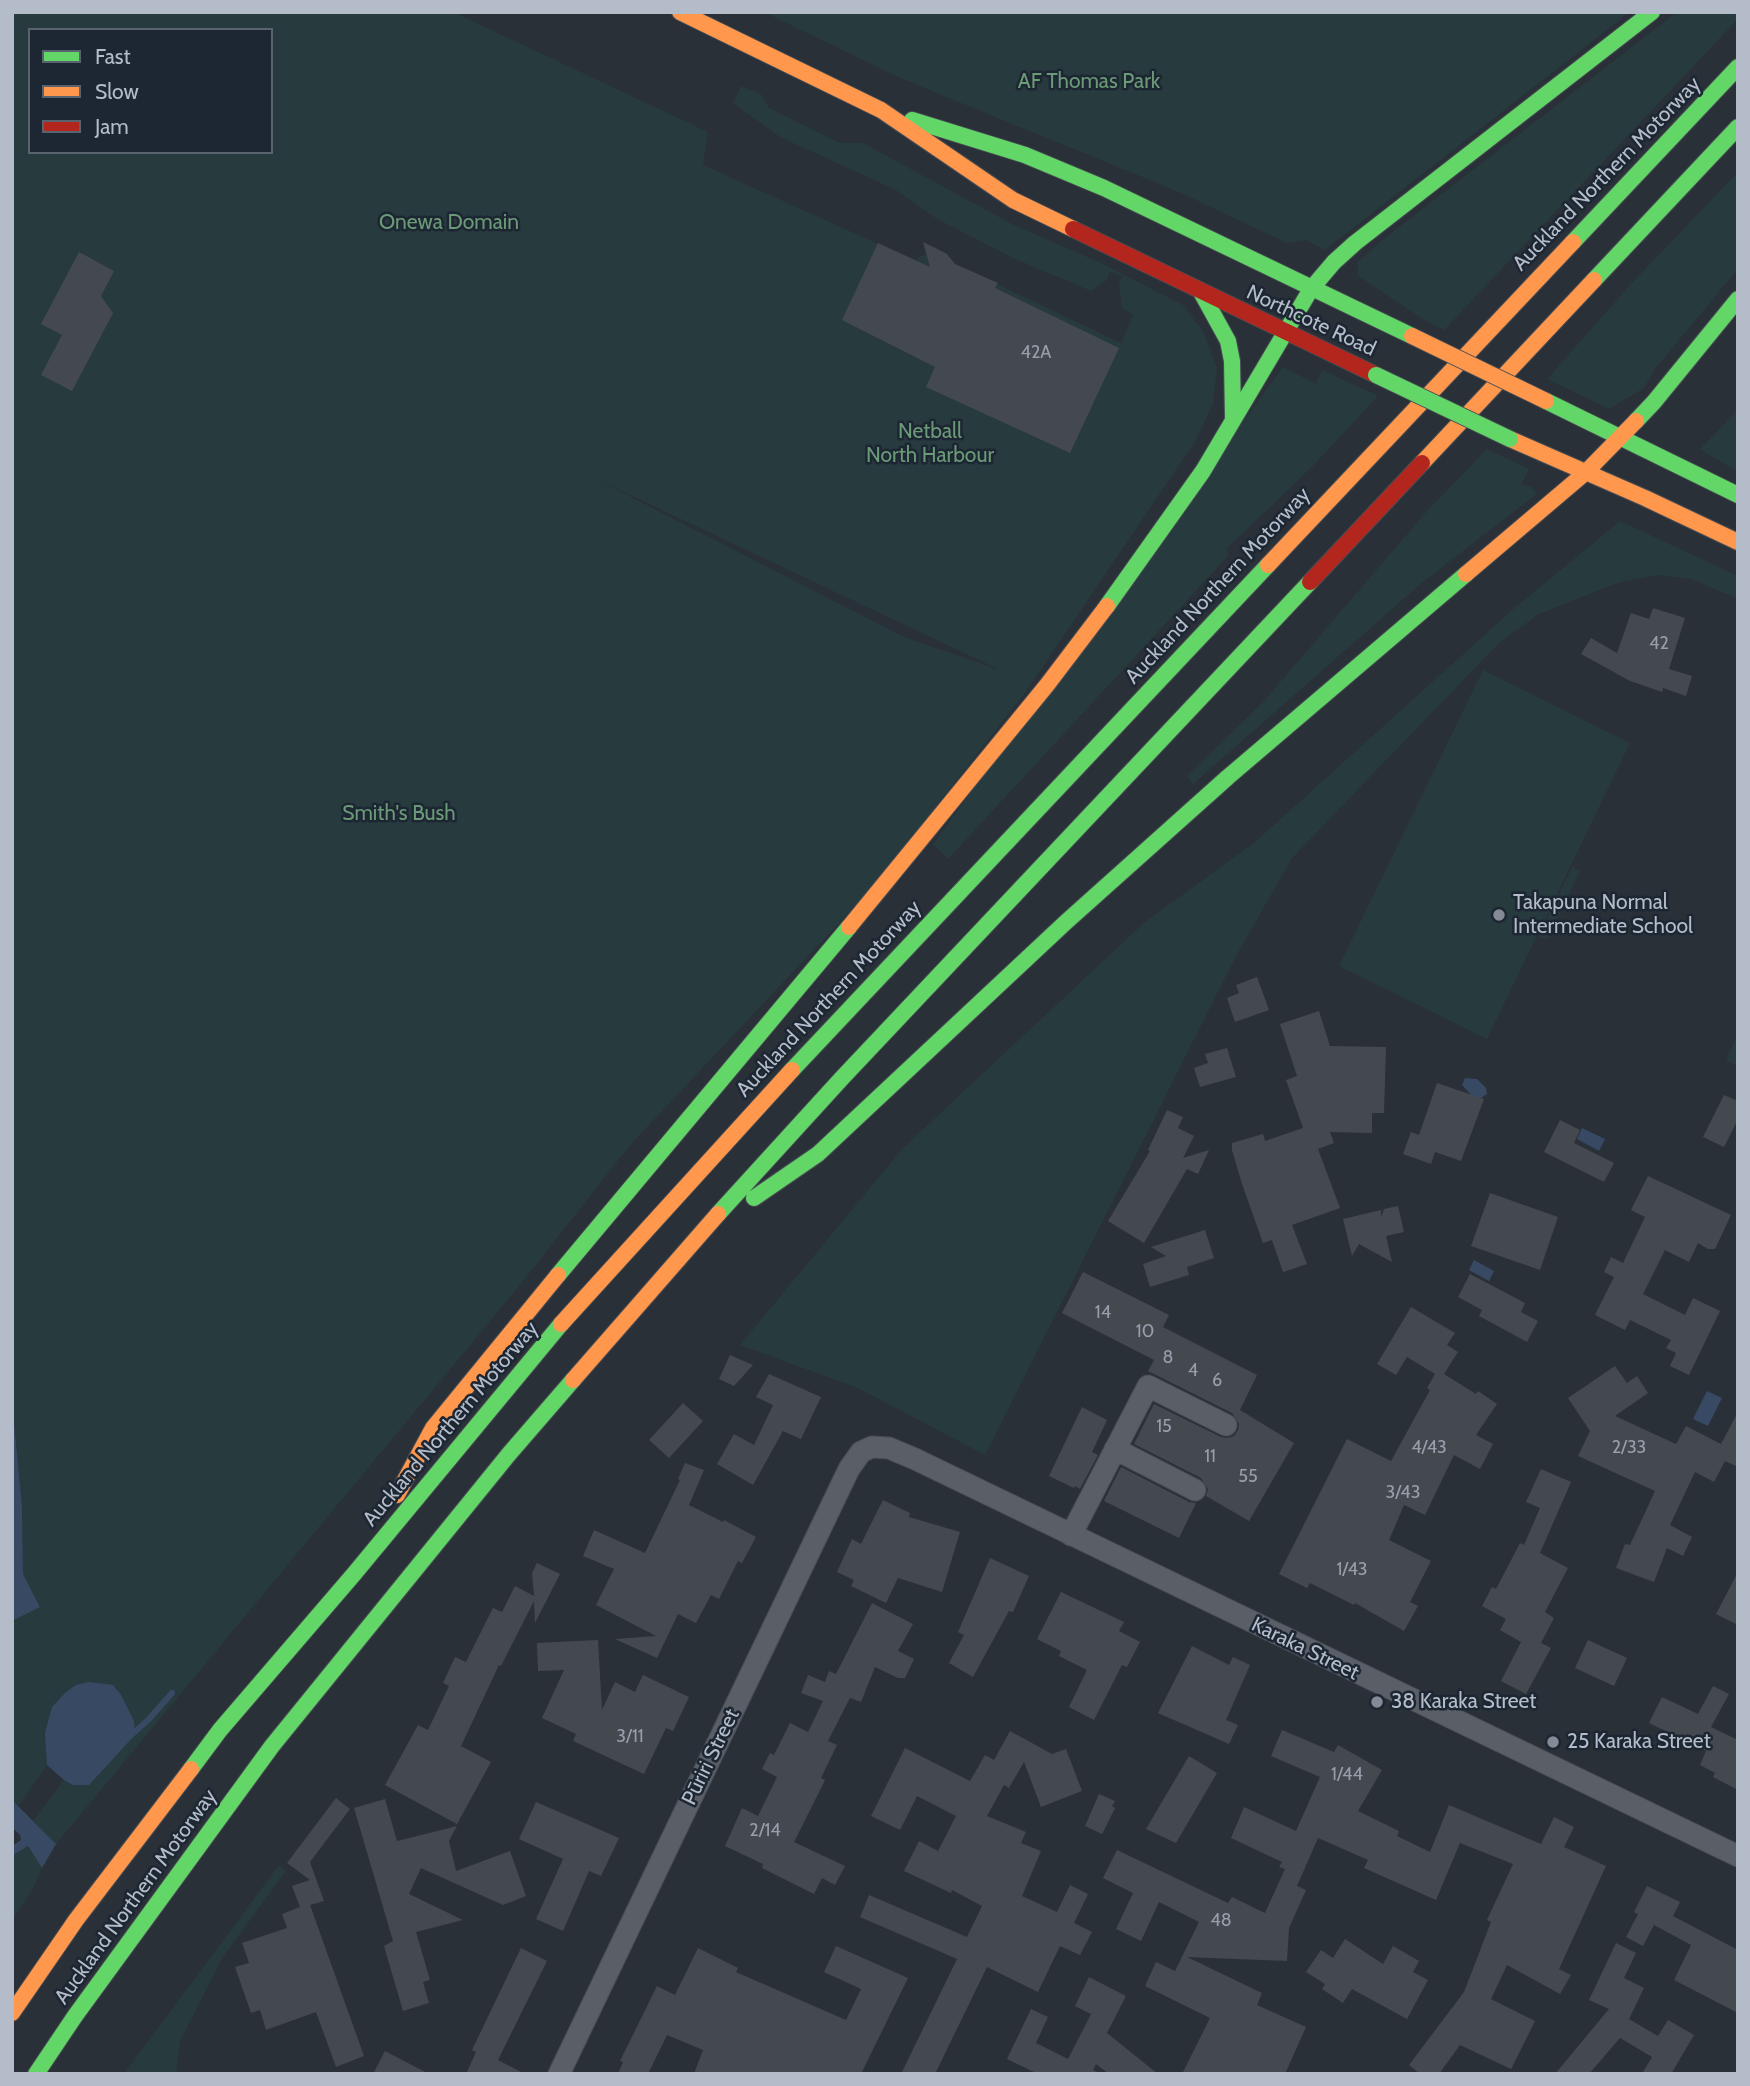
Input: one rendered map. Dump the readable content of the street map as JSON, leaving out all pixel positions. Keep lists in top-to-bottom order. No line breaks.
{"streets":{"main road":["Auckland Northern Motorway","Northcote Road"],"street":["Karaka Street","Pūriri Street"]},"crossings":[["Karaka Street","Pūriri Street"]],"parks":["AF Thomas Park","Onewa Domain","Netball North Harbour","Smith's Bush"],"places":["Takapuna Normal Intermediate School","38 Karaka Street","25 Karaka Street"],"house_numbers":["42A","42","14","10","8","4","6","15","4/43","2/33","11","55","3/43","1/43","3/11","1/44","2/14","48"],"legend":["Fast","Slow","Jam"]}
